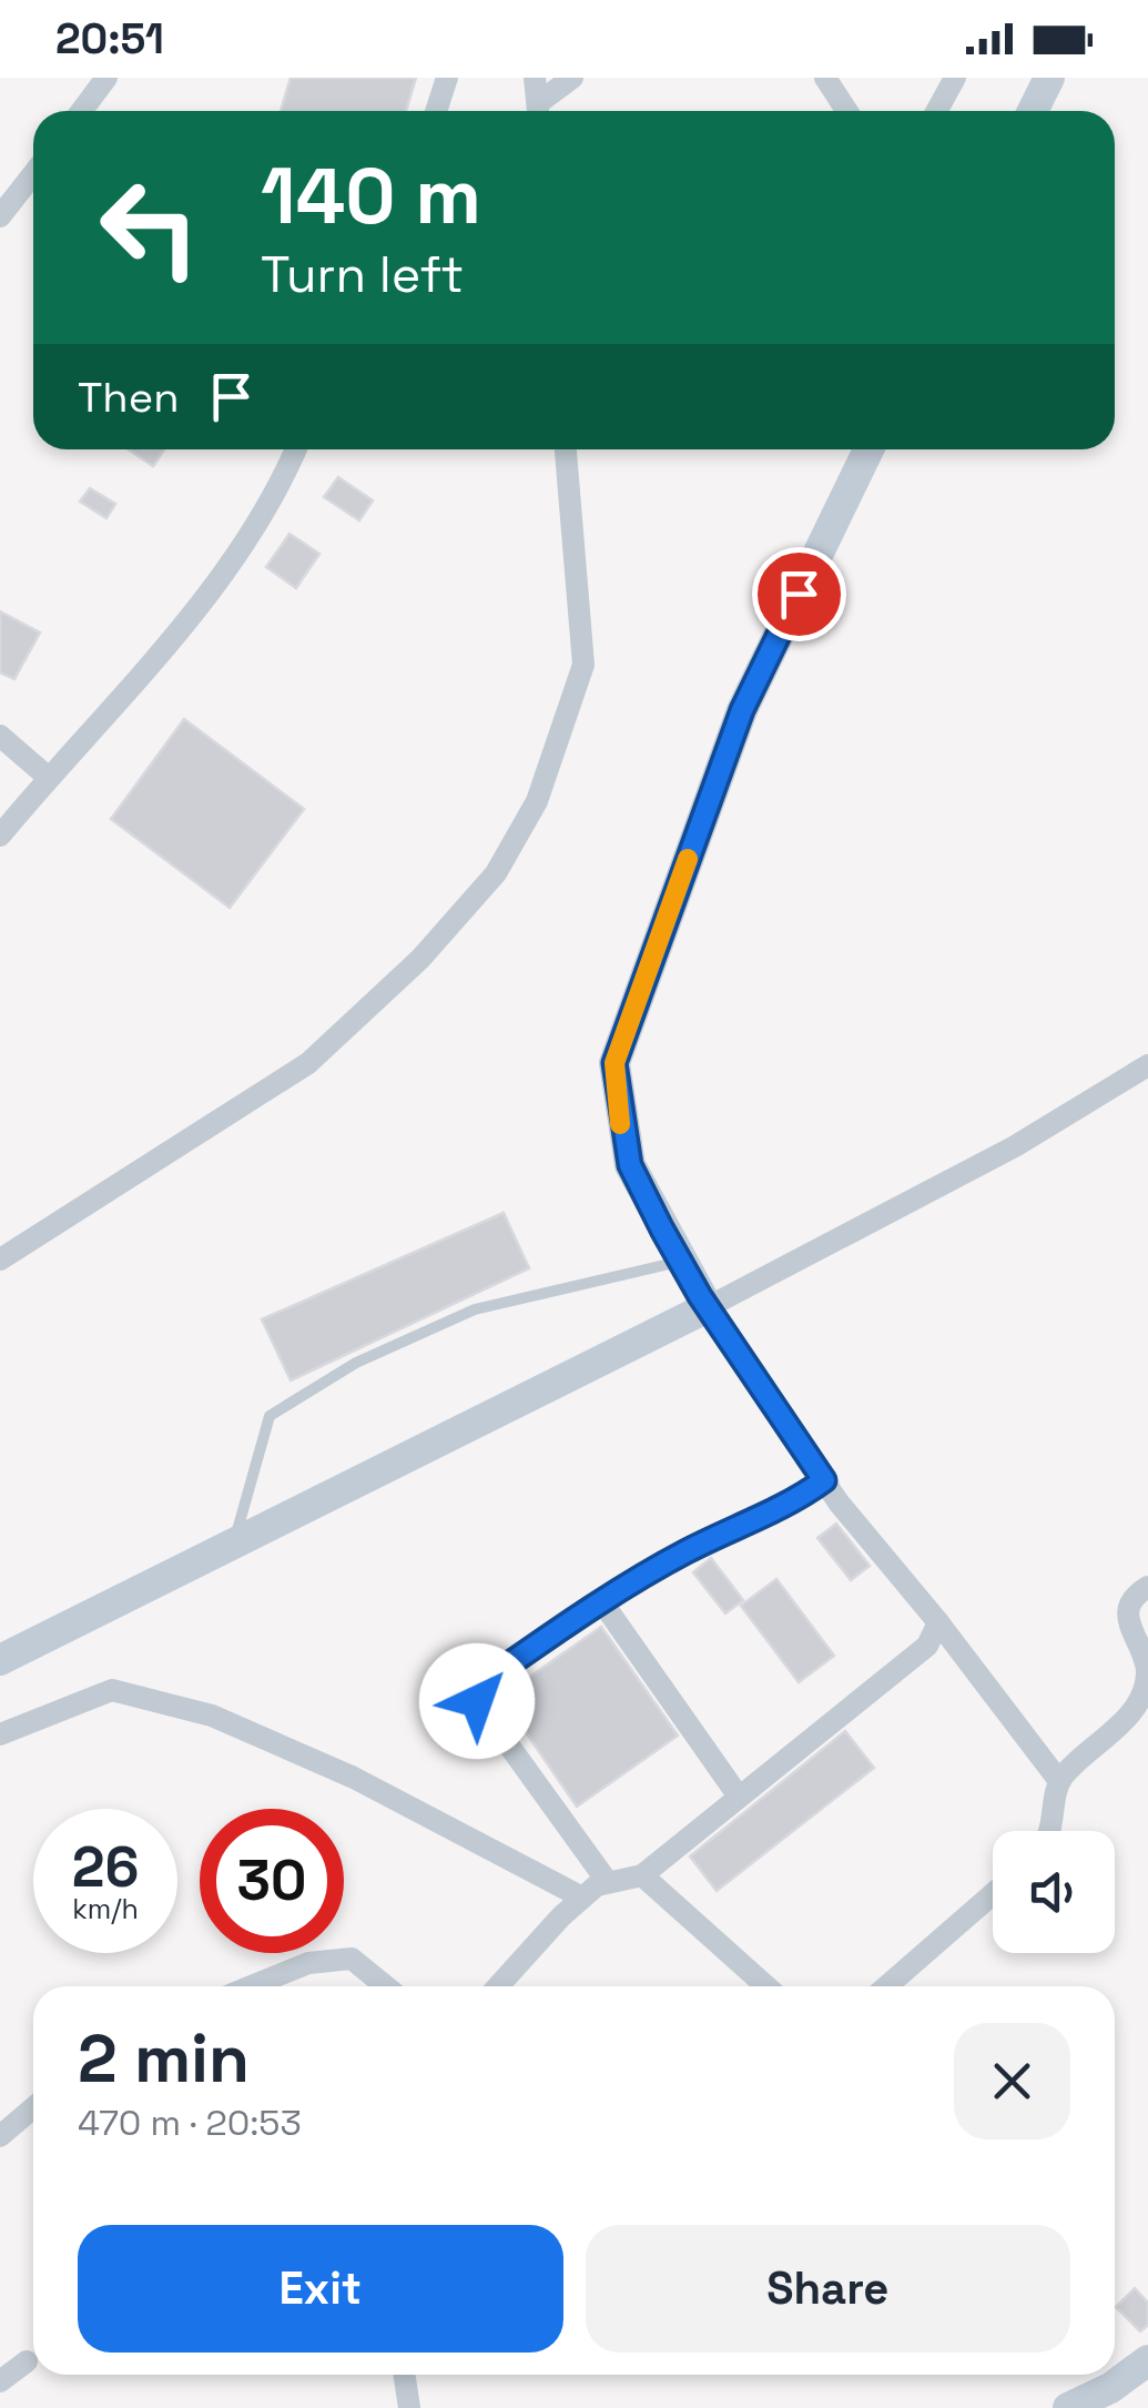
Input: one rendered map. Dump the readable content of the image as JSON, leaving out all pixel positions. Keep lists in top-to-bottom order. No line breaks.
{"page":{"status":"20:51","turn":["140 m","Turn left"],"then":"Then","speed":"26 km/h","limit":"30","heading":["2 min","470 m · 20:53"],"buttons":["Exit","Share"]}}
